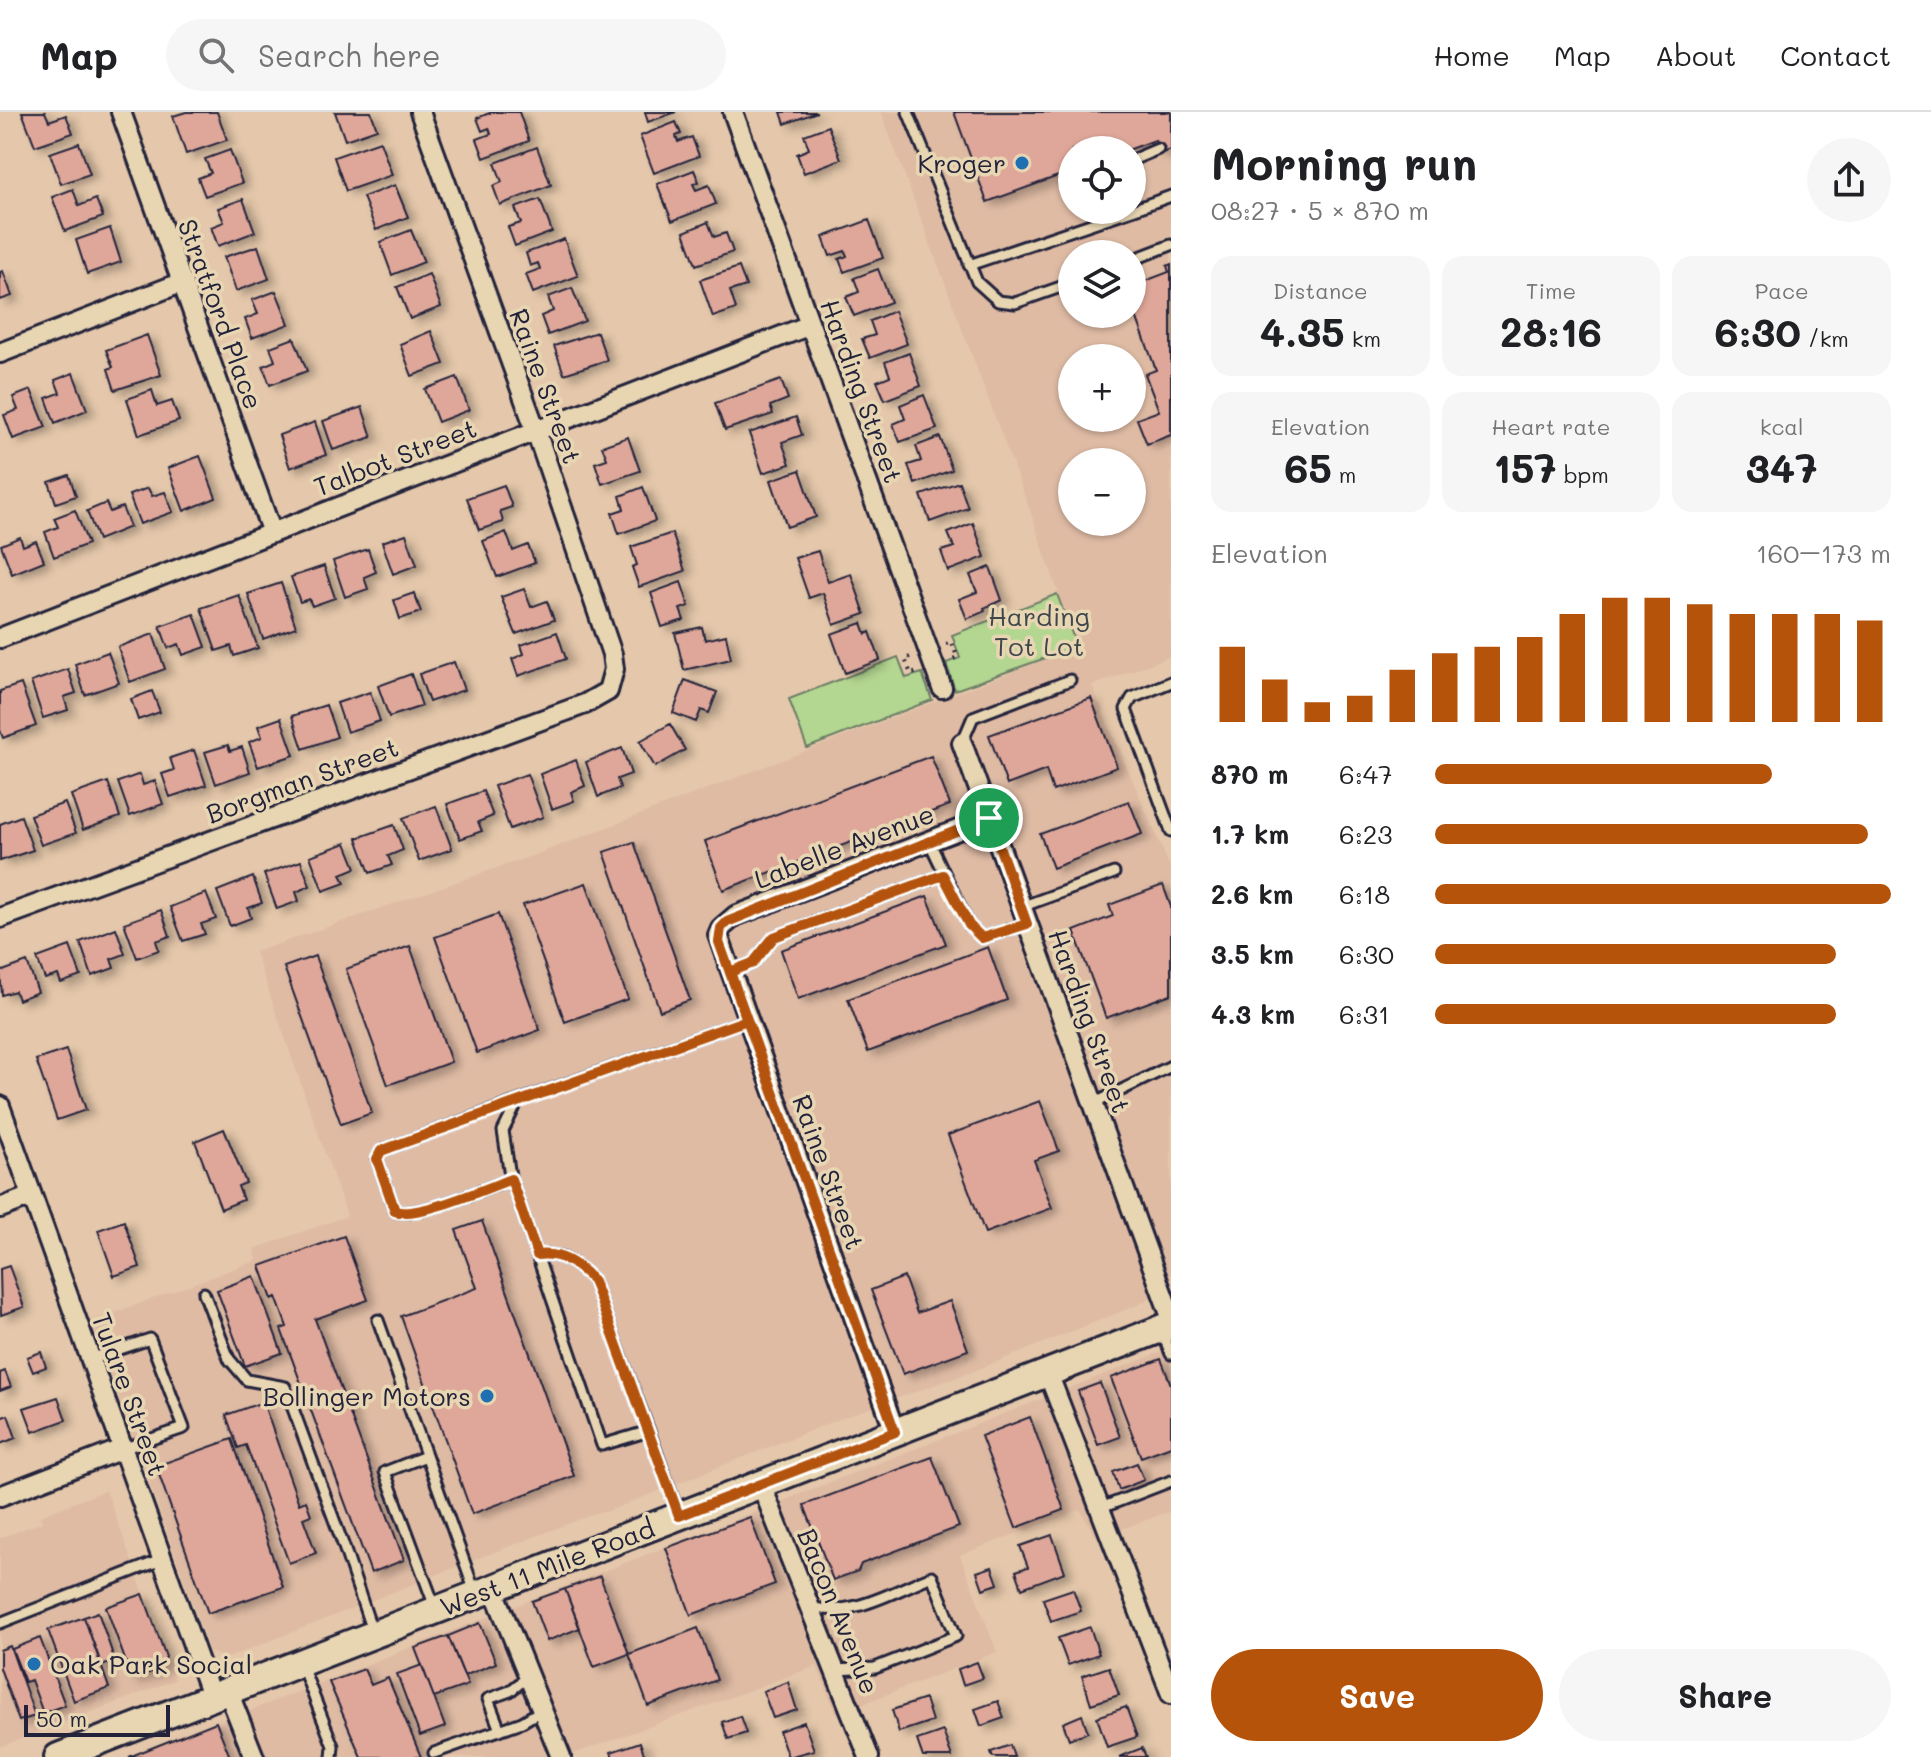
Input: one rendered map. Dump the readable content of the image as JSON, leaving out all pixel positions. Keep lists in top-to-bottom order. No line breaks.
{"streets":{"main road":["West 11 Mile Road"],"street":["Stratford Place","Raine Street","Harding Street","Talbot Street","Borgman Street","Labelle Avenue","Tulare Street","Bacon Avenue"]},"crossings":[["Stratford Place","Talbot Street"],["Raine Street","Talbot Street"],["Raine Street","Borgman Street"],["Raine Street","Labelle Avenue"],["Raine Street","West 11 Mile Road"],["Harding Street","Talbot Street"],["Harding Street","Labelle Avenue"],["Harding Street","West 11 Mile Road"],["Tulare Street","West 11 Mile Road"],["West 11 Mile Road","Bacon Avenue"]],"parks":["Harding Tot Lot"],"places":["Kroger","Bollinger Motors","Oak Park Social"],"scale_bar":"50 m","page":{"header":"Map","search":"Search here","nav":["Home","Map","About","Contact"],"heading":["Morning run","08:27 · 5 × 870 m"],"map_buttons":["+","−"],"stats":[["Distance","4.35 km"],["Time","28:16"],["Pace","6:30 /km"],["Elevation","65 m"],["Heart rate","157 bpm"],["kcal","347"]],"chart":["Elevation","160–173 m"],"list":[{"name":"870 m","note":"6:47"},{"name":"1.7 km","note":"6:23"},{"name":"2.6 km","note":"6:18"},{"name":"3.5 km","note":"6:30"},{"name":"4.3 km","note":"6:31"}],"buttons":["Save","Share"],"scale":"50 m"}}
